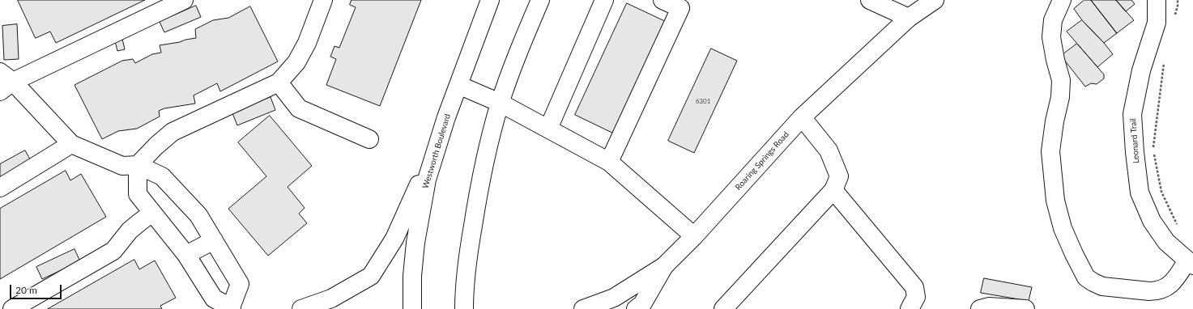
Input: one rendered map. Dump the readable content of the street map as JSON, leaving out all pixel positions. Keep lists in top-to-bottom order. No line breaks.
{"streets":{"street":["Leonard Trail","Westworth Boulevard","Roaring Springs Road"]},"house_numbers":["6301"],"scale_bar":"20 m"}
